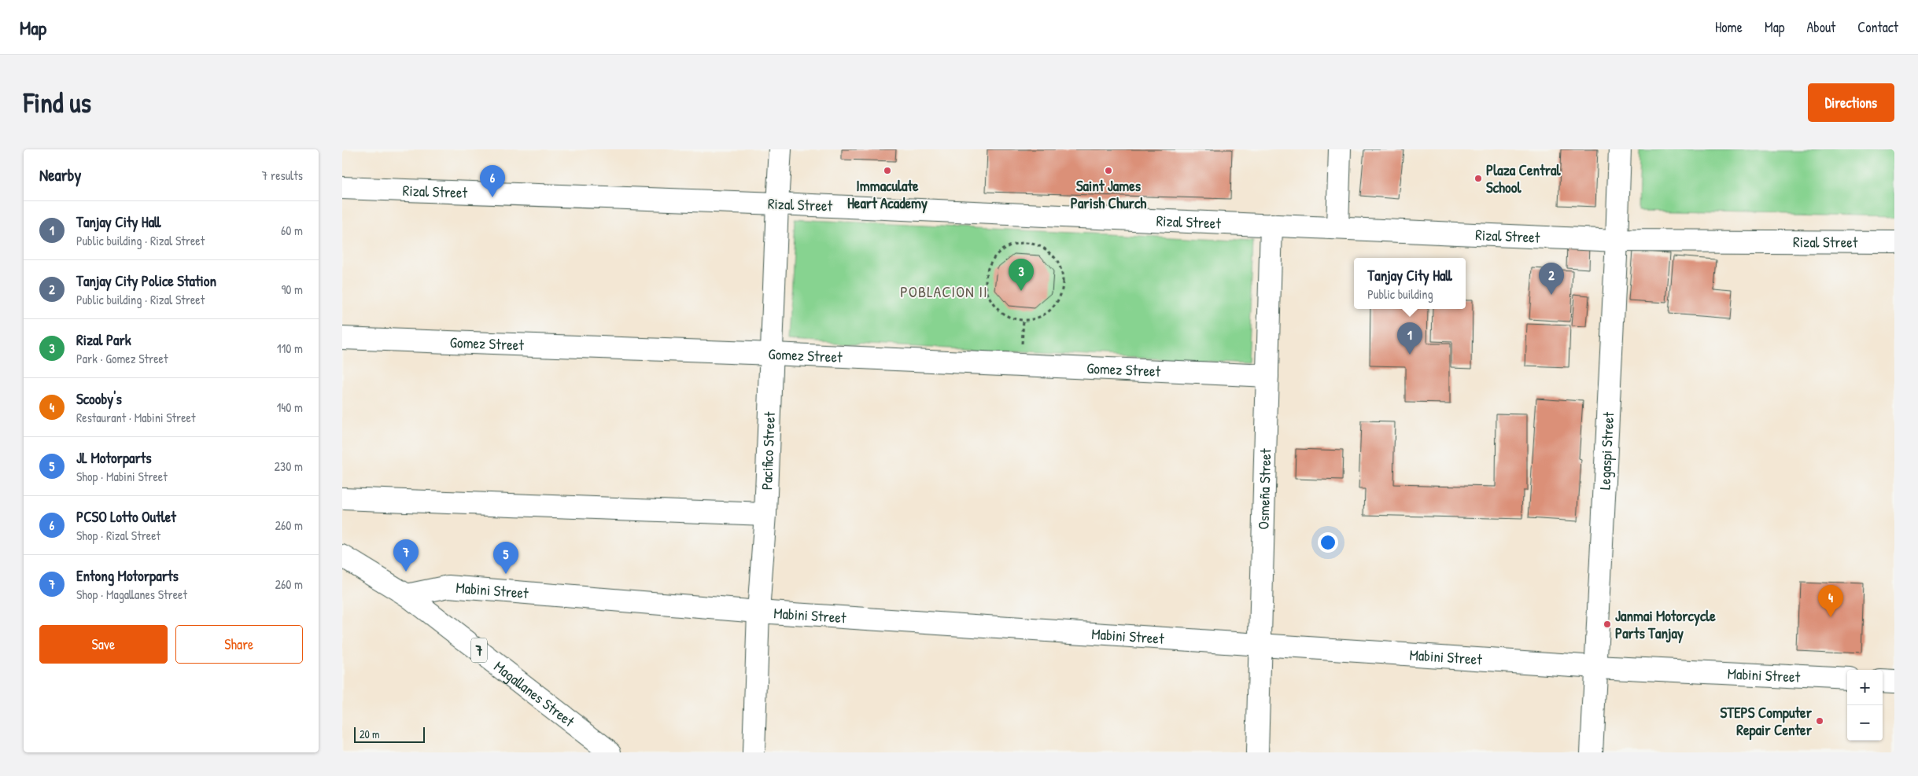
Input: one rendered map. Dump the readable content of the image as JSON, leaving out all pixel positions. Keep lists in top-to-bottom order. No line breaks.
{"streets":{"main road":["Rizal Street","Gomez Street","Pacifico Street","Legaspi Street","Osmeña Street","Mabini Street","7","Magallanes Street"]},"crossings":[["Rizal Street","Pacifico Street"],["Rizal Street","Legaspi Street"],["Rizal Street","Osmeña Street"],["Gomez Street","Pacifico Street"],["Gomez Street","Osmeña Street"],["Pacifico Street","Mabini Street"],["Legaspi Street","Mabini Street"],["Osmeña Street","Mabini Street"],["Mabini Street","Magallanes Street"]],"districts":["POBLACION II"],"places":["Immaculate Heart Academy","Saint James Parish Church","Plaza Central School","Janmai Motorcycle Parts Tanjay","STEPS Computer Repair Center"],"scale_bar":"20 m","page":{"header":"Map","nav":["Home","Map","About","Contact"],"buttons":["Directions",["Save","Share"]],"title":"Find us","heading":["Nearby","7 results"],"pins":["6","3","2","1","7","5","4"],"list":[{"mark":"1","name":"Tanjay City Hall","note":"Public building · Rizal Street","value":"60 m"},{"mark":"2","name":"Tanjay City Police Station","note":"Public building · Rizal Street","value":"90 m"},{"mark":"3","name":"Rizal Park","note":"Park · Gomez Street","value":"110 m"},{"mark":"4","name":"Scooby's","note":"Restaurant · Mabini Street","value":"140 m"},{"mark":"5","name":"JL Motorparts","note":"Shop · Mabini Street","value":"230 m"},{"mark":"6","name":"PCSO Lotto Outlet","note":"Shop · Rizal Street","value":"260 m"},{"mark":"7","name":"Entong Motorparts","note":"Shop · Magallanes Street","value":"260 m"}],"popup":["Tanjay City Hall","Public building"],"map_buttons":["+","−"],"scale":"20 m"}}
